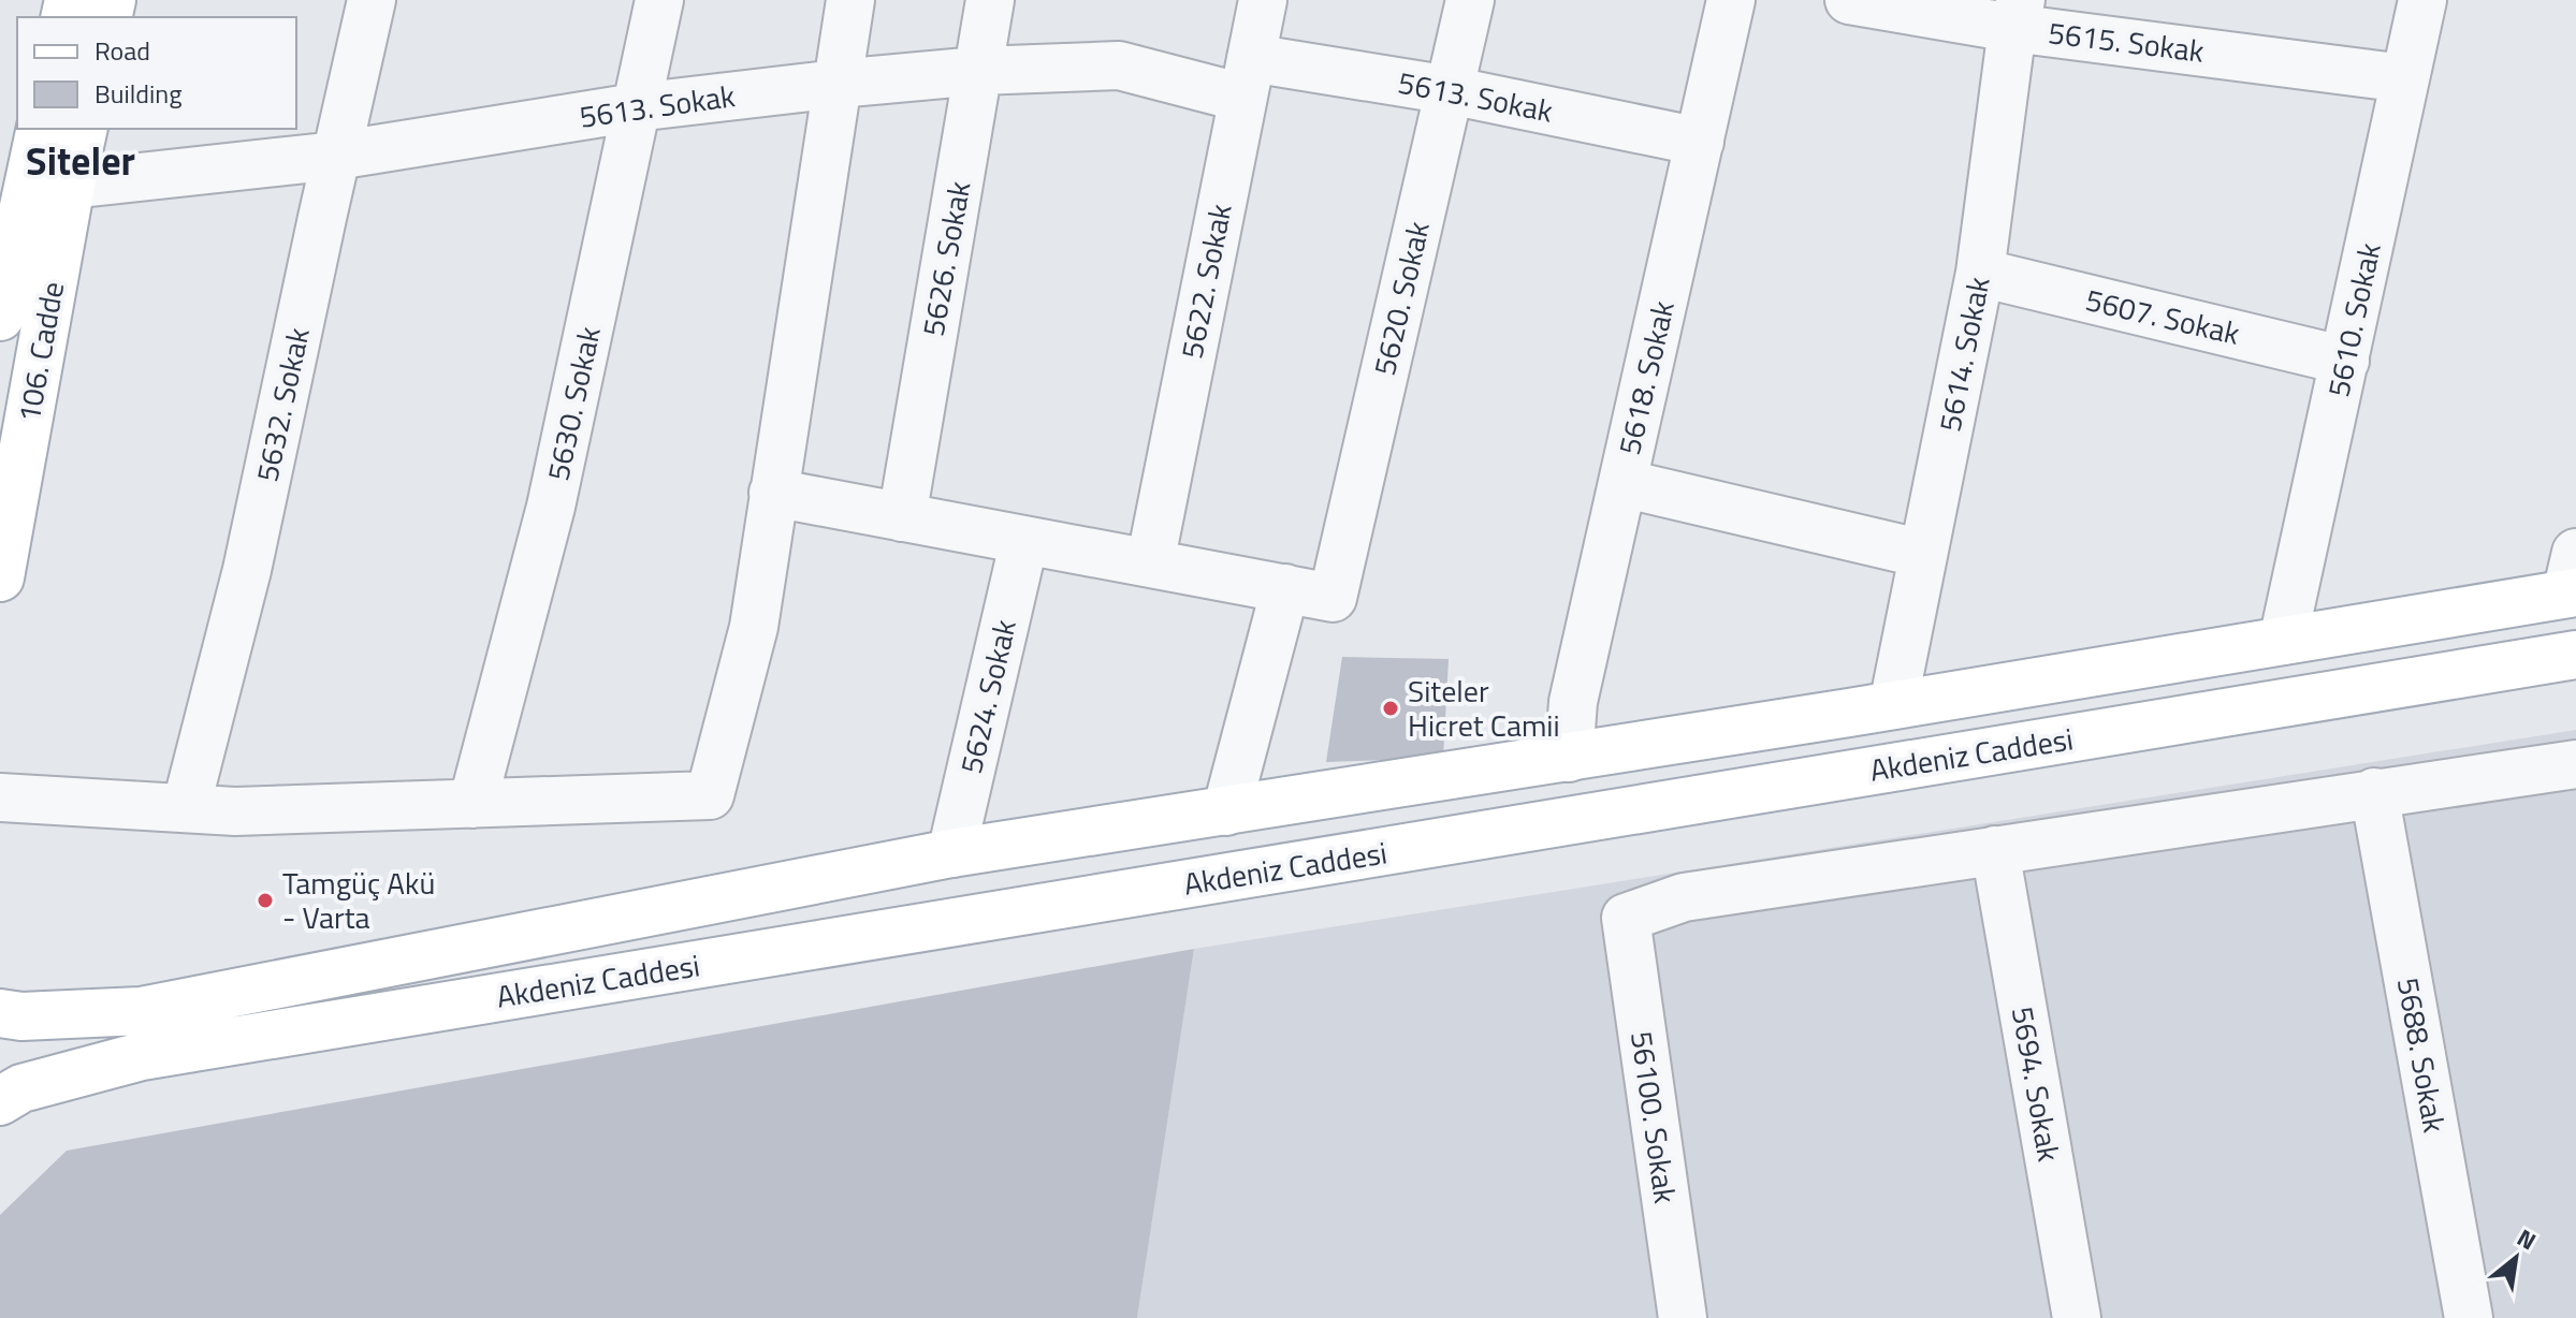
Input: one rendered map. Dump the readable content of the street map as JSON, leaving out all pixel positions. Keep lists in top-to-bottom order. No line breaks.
{"streets":{"main road":["106. Cadde","Akdeniz Caddesi"],"street":["5615. Sokak","5613. Sokak","5626. Sokak","5622. Sokak","5620. Sokak","5607. Sokak","5610. Sokak","5614. Sokak","5618. Sokak","5630. Sokak","5632. Sokak","5624. Sokak","5688. Sokak","5694. Sokak","56100. Sokak"]},"crossings":[["5615. Sokak","5610. Sokak"],["5615. Sokak","5614. Sokak"],["5613. Sokak","5626. Sokak"],["5613. Sokak","5622. Sokak"],["5613. Sokak","5620. Sokak"],["5613. Sokak","106. Cadde"],["5613. Sokak","5618. Sokak"],["5613. Sokak","5630. Sokak"],["5613. Sokak","5632. Sokak"],["5607. Sokak","5610. Sokak"],["5607. Sokak","5614. Sokak"],["5610. Sokak","Akdeniz Caddesi"],["5614. Sokak","Akdeniz Caddesi"],["5618. Sokak","Akdeniz Caddesi"],["5624. Sokak","Akdeniz Caddesi"],["5694. Sokak","56100. Sokak"]],"districts":["Siteler"],"places":["Siteler Hicret Camii","Tamgüç Akü - Varta"],"legend":["Road","Building"],"north":"top right"}
